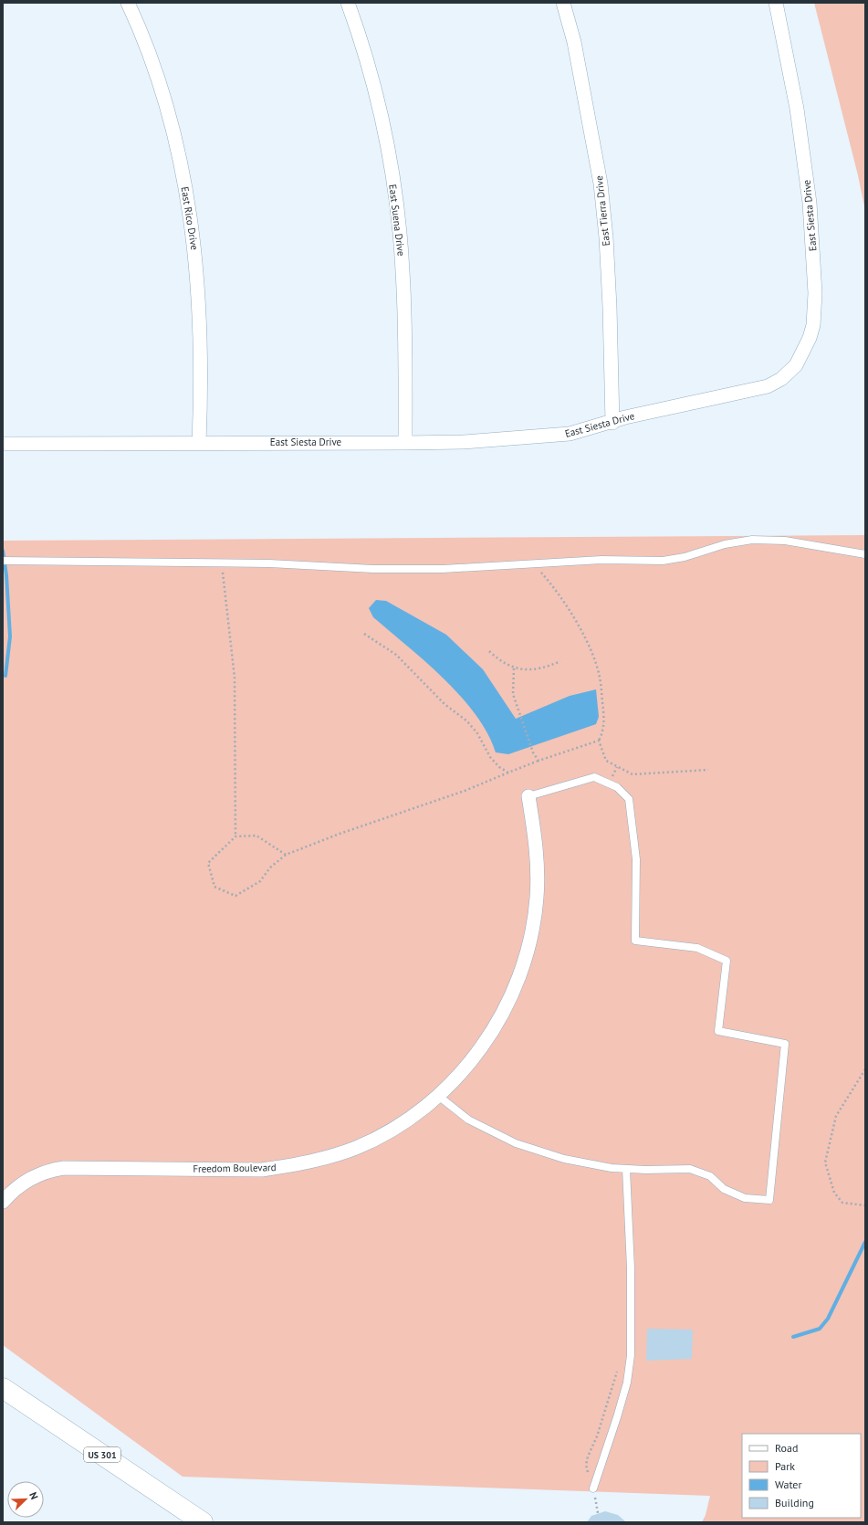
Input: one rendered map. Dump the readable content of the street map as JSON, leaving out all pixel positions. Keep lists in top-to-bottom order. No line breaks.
{"streets":{"highway":["US 301"],"street":["East Tierra Drive","East Siesta Drive","East Rico Drive","East Suena Drive","Freedom Boulevard"]},"crossings":[["East Tierra Drive","East Siesta Drive"],["East Siesta Drive","East Rico Drive"],["East Siesta Drive","East Suena Drive"]],"legend":["Road","Park","Water","Building"],"north":"top right"}
